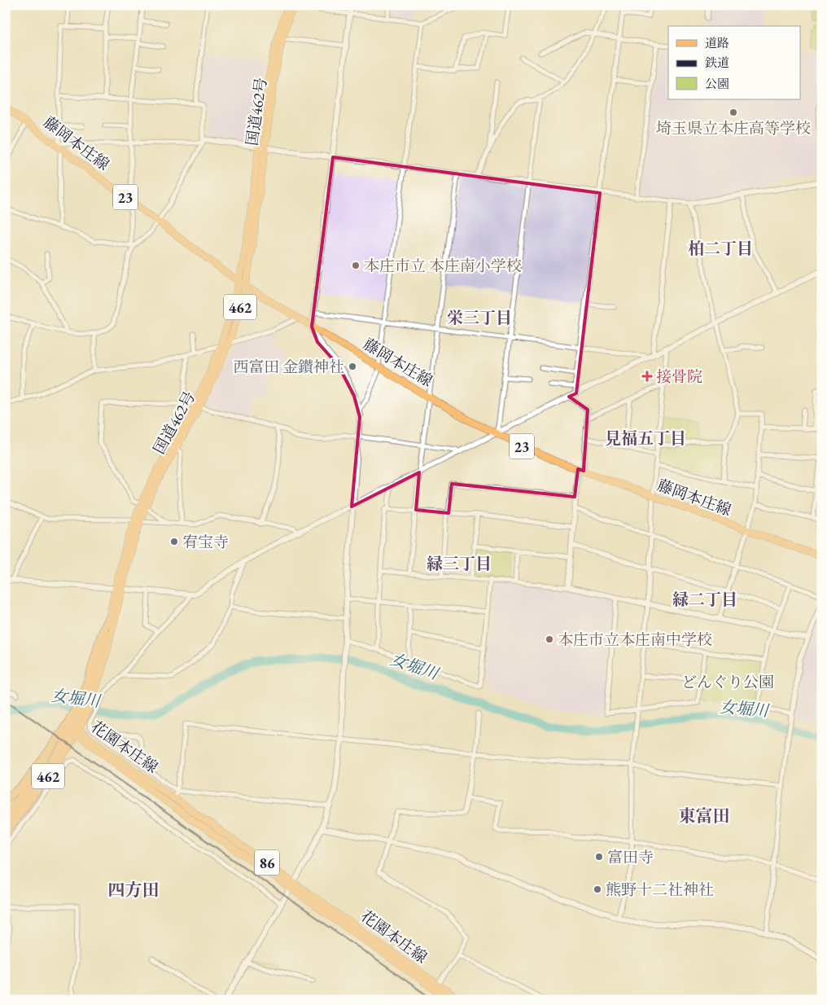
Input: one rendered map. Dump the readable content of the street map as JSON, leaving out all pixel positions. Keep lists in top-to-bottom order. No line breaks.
{"streets":{"main road":["国道462号","藤岡本庄線","23","462","花園本庄線","86"]},"crossings":[["国道462号","藤岡本庄線"],["国道462号","花園本庄線"]],"districts":["柏二丁目","栄三丁目","見福五丁目","緑三丁目","緑二丁目","東富田","四方田"],"water":["女堀川"],"parks":["どんぐり公園"],"places":{"other":["埼玉県立本庄高等学校","本庄市立 本庄南小学校","西富田 金鑚神社","宥宝寺","本庄市立本庄南中学校","富田寺","熊野十二社神社"],"health":["接骨院"]},"legend":["道路","鉄道","公園"]}
